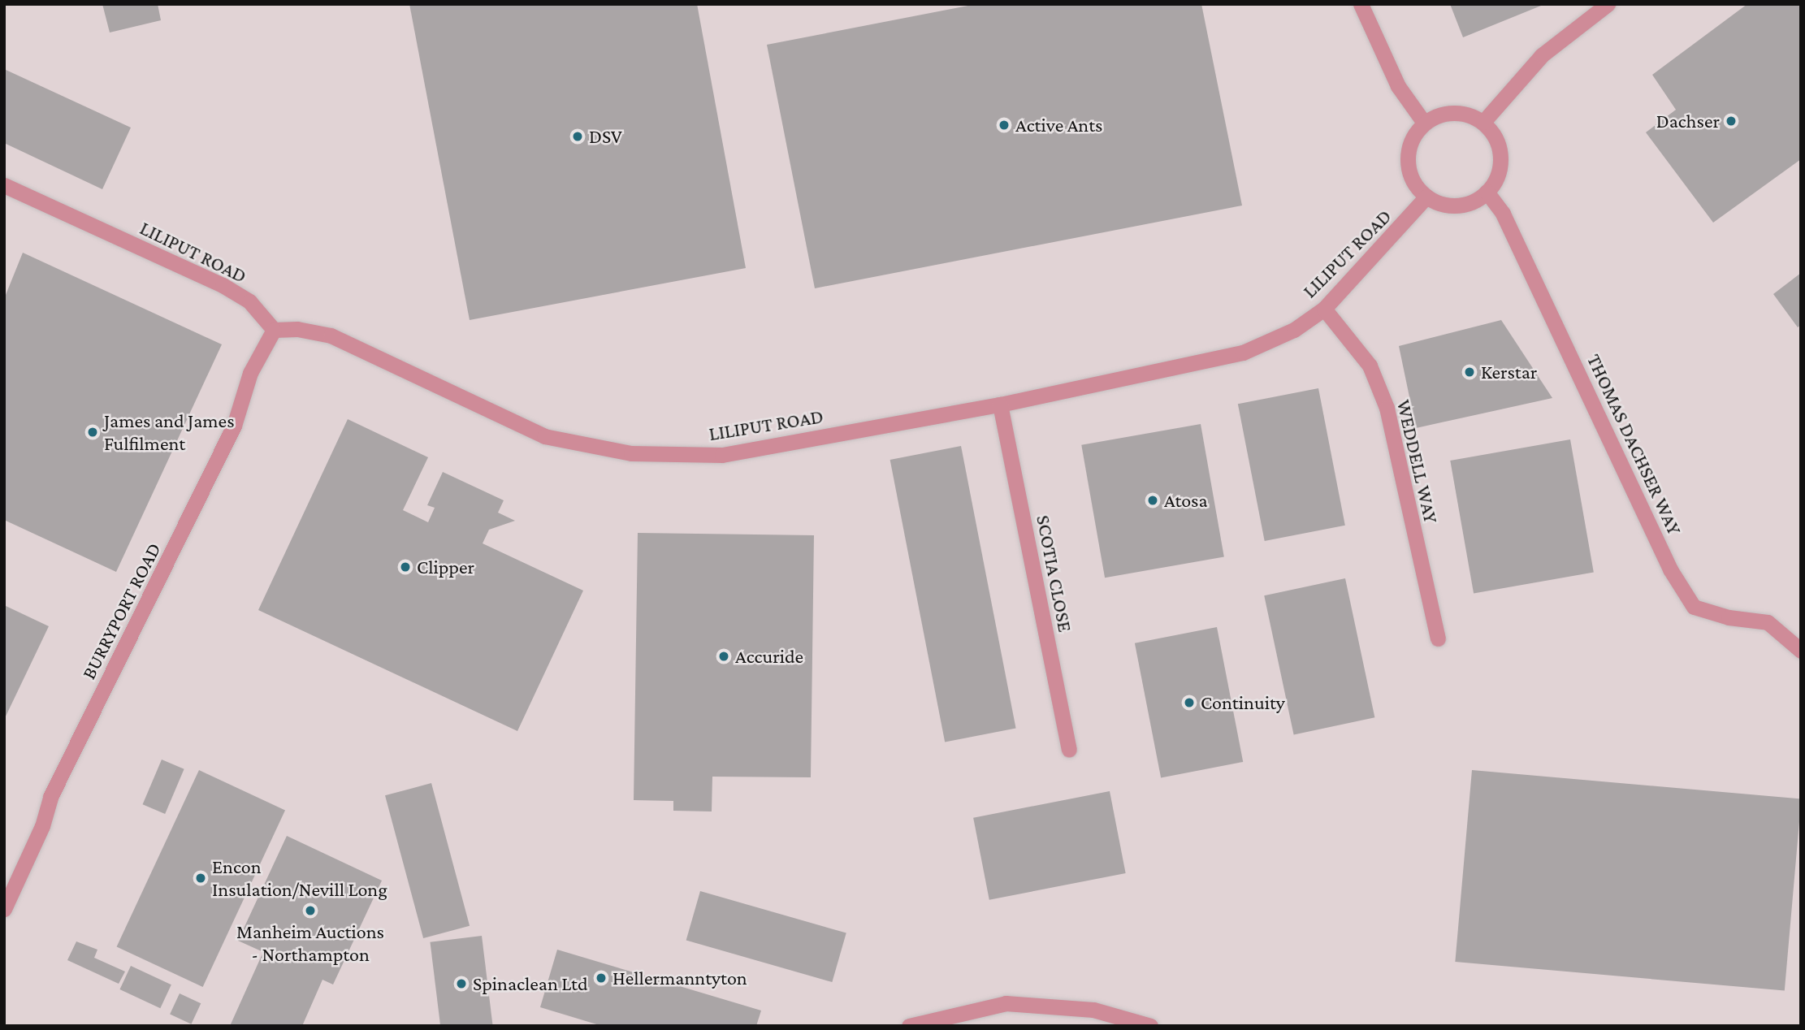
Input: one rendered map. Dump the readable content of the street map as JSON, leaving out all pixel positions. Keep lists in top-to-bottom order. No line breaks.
{"streets":{"street":["LILIPUT ROAD","THOMAS DACHSER WAY","WEDDELL WAY","SCOTIA CLOSE","BURRYPORT ROAD"]},"crossings":[["LILIPUT ROAD","THOMAS DACHSER WAY"],["LILIPUT ROAD","WEDDELL WAY"],["LILIPUT ROAD","SCOTIA CLOSE"],["LILIPUT ROAD","BURRYPORT ROAD"]],"places":["Dachser","Active Ants","DSV","Kerstar","James and James Fulfilment","Atosa","Clipper","Accuride","Continuity","Encon Insulation/Nevill Long","Manheim Auctions - Northampton","Hellermanntyton","Spinaclean Ltd"]}
